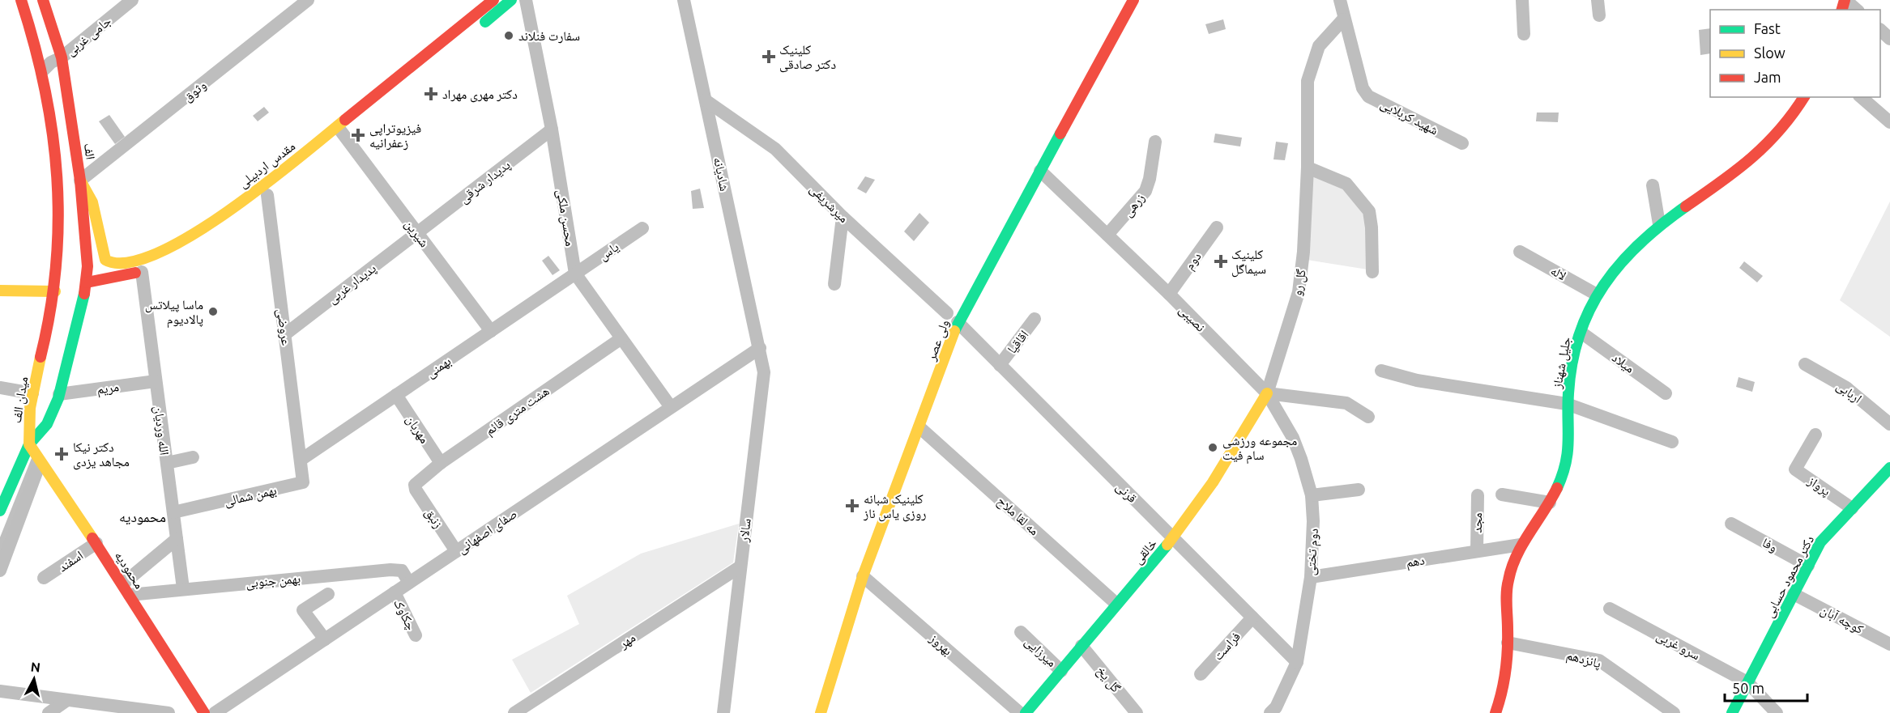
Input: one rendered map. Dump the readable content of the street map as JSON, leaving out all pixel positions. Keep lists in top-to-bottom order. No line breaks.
{"streets":{"main road":["الف","مقدس اردبیلی","ولی عصر","جلیل شهناز","میدان الف","خالقی","محمودیه","دکتر محمود حسابی"],"street":["جامی غربی","وثوق","شهید کربلایی","شادیانه","پدیدار شرقی","میرشریفی","زرهی","محسن ملکی","شیرین","یاس","دوم","لاله","گل رو","پدیدار غربی","نصیبی","عروضی","اقاقیا","میلاد","بهمنی","مریم","اربابی","هشت متری قائم","مهربان","الله وردیان","پرواز","قرنی","بهمن شمالی","مه لقا ملاح","زنبق","مجد","سالار","صفای اصفهانی","وفا","دوم تختی","اسفند","دهم","بهمن جنوبی","چکاوک","کوچه آبان","مهر","بهروز","سرو غربی","فراست","میرزایی","پانزدهم","گل یخ"]},"crossings":[["جامی غربی","الف"],["وثوق","الف"],["وثوق","مقدس اردبیلی"],["شهید کربلایی","گل رو"],["الف","مقدس اردبیلی"],["الف","میدان الف"],["مقدس اردبیلی","شیرین"],["مقدس اردبیلی","عروضی"],["مقدس اردبیلی","الله وردیان"],["شادیانه","میرشریفی"],["شادیانه","سالار"],["شادیانه","صفای اصفهانی"],["پدیدار شرقی","محسن ملکی"],["پدیدار شرقی","شیرین"],["پدیدار شرقی","پدیدار غربی"],["میرشریفی","ولی عصر"],["میرشریفی","قرنی"],["زرهی","نصیبی"],["محسن ملکی","یاس"],["محسن ملکی","بهمنی"],["محسن ملکی","هشت متری قائم"],["محسن ملکی","صفای اصفهانی"],["شیرین","پدیدار غربی"],["شیرین","بهمنی"],["یاس","بهمنی"],["دوم","نصیبی"],["لاله","جلیل شهناز"],["گل رو","نصیبی"],["گل رو","خالقی"],["گل رو","دوم تختی"],["پدیدار غربی","عروضی"],["نصیبی","ولی عصر"],["نصیبی","خالقی"],["نصیبی","دوم تختی"],["عروضی","بهمنی"],["عروضی","بهمن شمالی"],["ولی عصر","قرنی"],["ولی عصر","مه لقا ملاح"],["ولی عصر","بهروز"],["اقاقیا","قرنی"],["جلیل شهناز","میلاد"],["جلیل شهناز","دهم"],["جلیل شهناز","پانزدهم"],["بهمنی","مهربان"],["بهمنی","بهمن شمالی"],["مریم","میدان الف"],["مریم","الله وردیان"],["میدان الف","محمودیه"],["هشت متری قائم","مهربان"],["هشت متری قائم","زنبق"],["الله وردیان","بهمن شمالی"],["الله وردیان","بهمن جنوبی"],["پرواز","دکتر محمود حسابی"],["قرنی","خالقی"],["قرنی","دوم تختی"],["قرنی","فراست"],["مه لقا ملاح","خالقی"],["زنبق","صفای اصفهانی"],["مجد","دهم"],["سالار","صفای اصفهانی"],["سالار","مهر"],["صفای اصفهانی","بهمن جنوبی"],["صفای اصفهانی","چکاوک"],["وفا","دکتر محمود حسابی"],["خالقی","دوم تختی"],["خالقی","بهروز"],["خالقی","میرزایی"],["خالقی","گل یخ"],["دوم تختی","دهم"],["اسفند","محمودیه"],["محمودیه","بهمن جنوبی"],["دکتر محمود حسابی","کوچه آبان"],["دکتر محمود حسابی","سرو غربی"]],"districts":["محمودیه"],"places":{"other":["سفارت فنلاند","ماسا پیلاتس پالادیوم","مجموعه ورزشی سام فیت"],"health":["کلینیک دکتر صادقی","دکتر مهری مهراد","فیزیوتراپی زعفرانیه","کلینیک سیماگل","دکتر نیکا مجاهد یزدی","کلینیک شبانه روزی یاس ناز"]},"legend":["Fast","Slow","Jam"],"scale_bar":"50 m","north":"top"}
